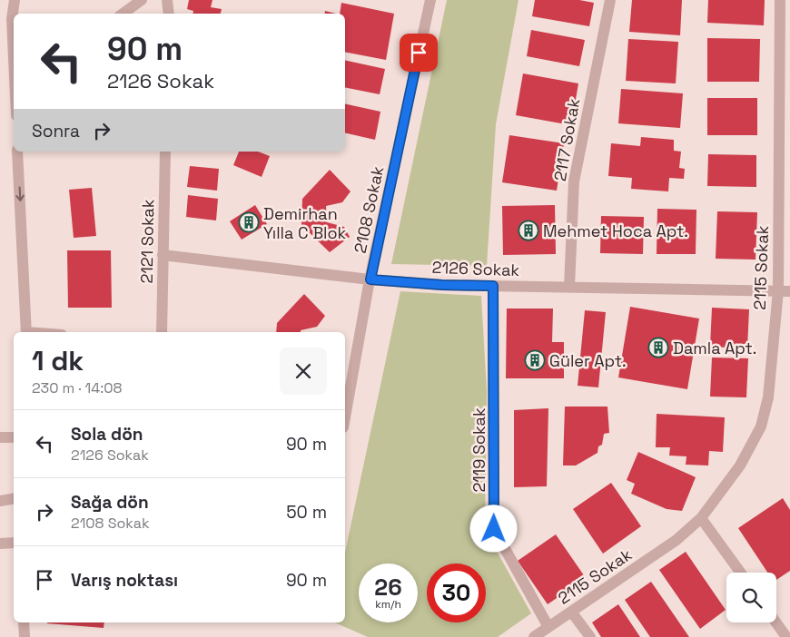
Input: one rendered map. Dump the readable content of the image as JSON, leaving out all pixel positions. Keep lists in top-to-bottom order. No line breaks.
{"streets":{"street":["2117 Sokak","2108 Sokak","2121 Sokak","2115 Sokak","2126 Sokak","2119 Sokak"]},"crossings":[["2117 Sokak","2126 Sokak"],["2108 Sokak","2126 Sokak"],["2121 Sokak","2126 Sokak"],["2115 Sokak","2126 Sokak"],["2115 Sokak","2119 Sokak"],["2126 Sokak","2119 Sokak"]],"places":{"building":["Demirhan Yılla C Blok","Mehmet Hoca Apt.","Damla Apt.","Güler Apt."]},"page":{"turn":["90 m","2126 Sokak"],"then":"Sonra","heading":["1 dk","230 m · 14:08"],"list":[{"name":"Sola dön","note":"2126 Sokak","value":"90 m"},{"name":"Sağa dön","note":"2108 Sokak","value":"50 m"},{"name":"Varış noktası","value":"90 m"}],"speed":"26 km/h","limit":"30"}}
